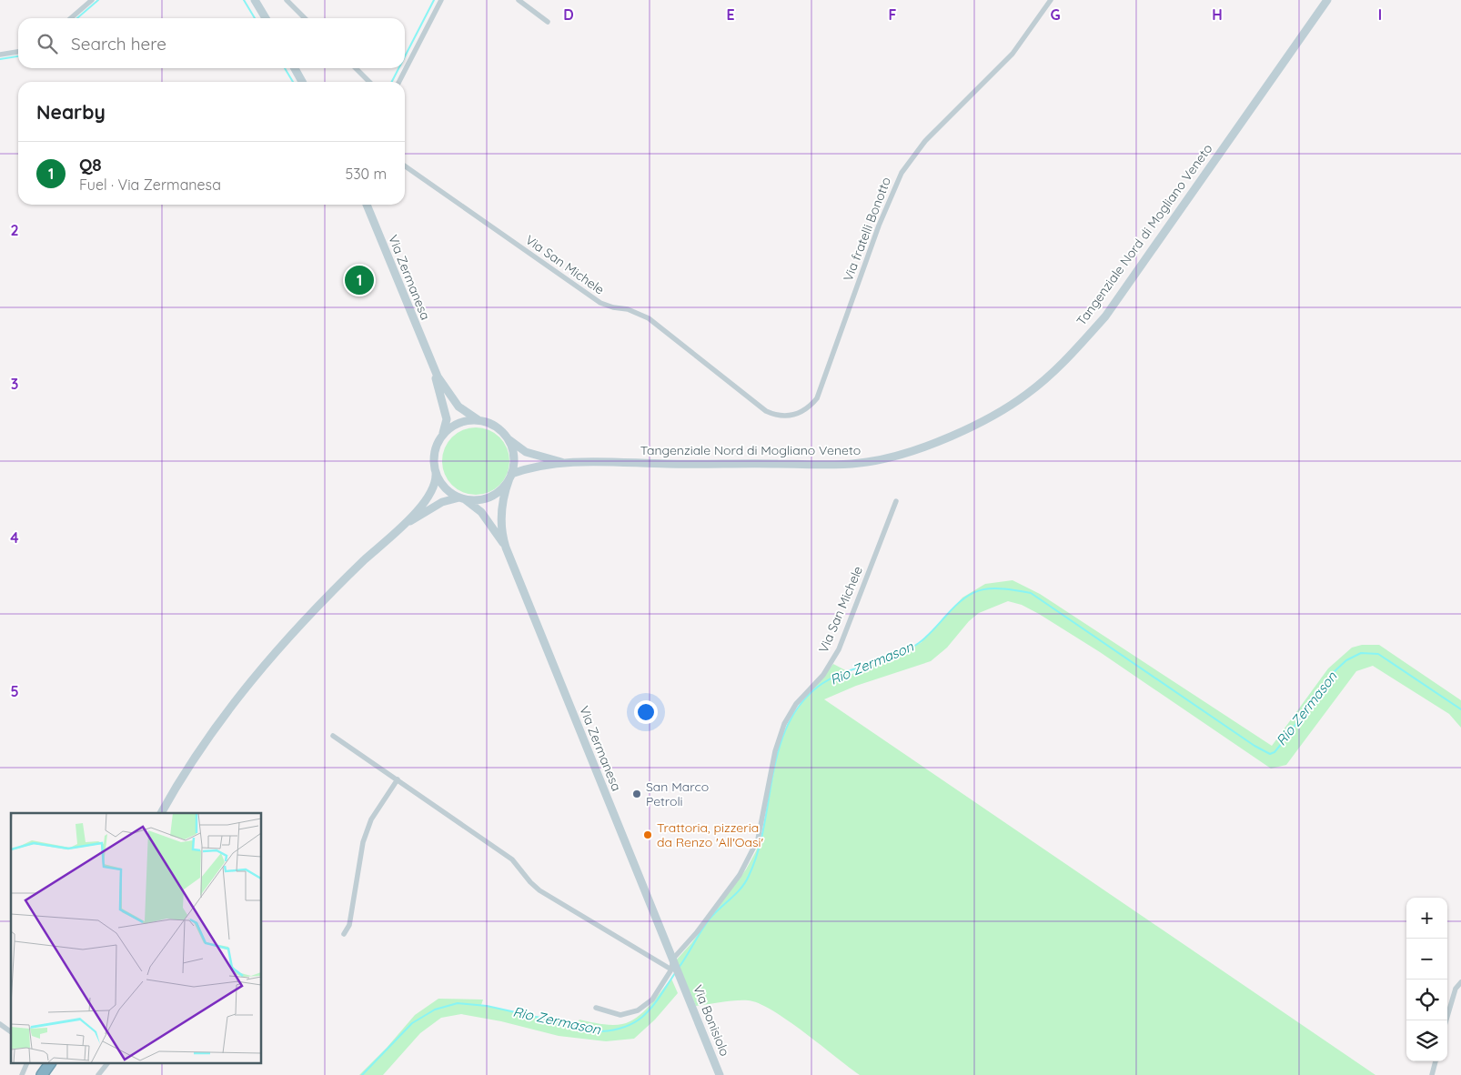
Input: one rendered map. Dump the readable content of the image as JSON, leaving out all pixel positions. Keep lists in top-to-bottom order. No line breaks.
{"streets":{"main road":["Tangenziale Nord di Mogliano Veneto","Via Zermanesa","Via Bonisiolo"],"street":["Via fratelli Bonotto","Via San Michele"]},"crossings":[["Via fratelli Bonotto","Via San Michele"],["Tangenziale Nord di Mogliano Veneto","Via Zermanesa"],["Via San Michele","Via Zermanesa"],["Via Zermanesa","Via Bonisiolo"]],"water":["Rio Zermason"],"places":["San Marco Petroli","Trattoria, pizzeria da Renzo 'All'Oasi'"],"page":{"search":"Search here","heading":"Nearby","list":[{"mark":"1","name":"Q8","note":"Fuel · Via Zermanesa","value":"530 m"}],"pins":"1","map_buttons":["+","−"]},"grid":{"columns":["D","E","F","G","H","I"],"rows":["2","3","4","5"]}}
